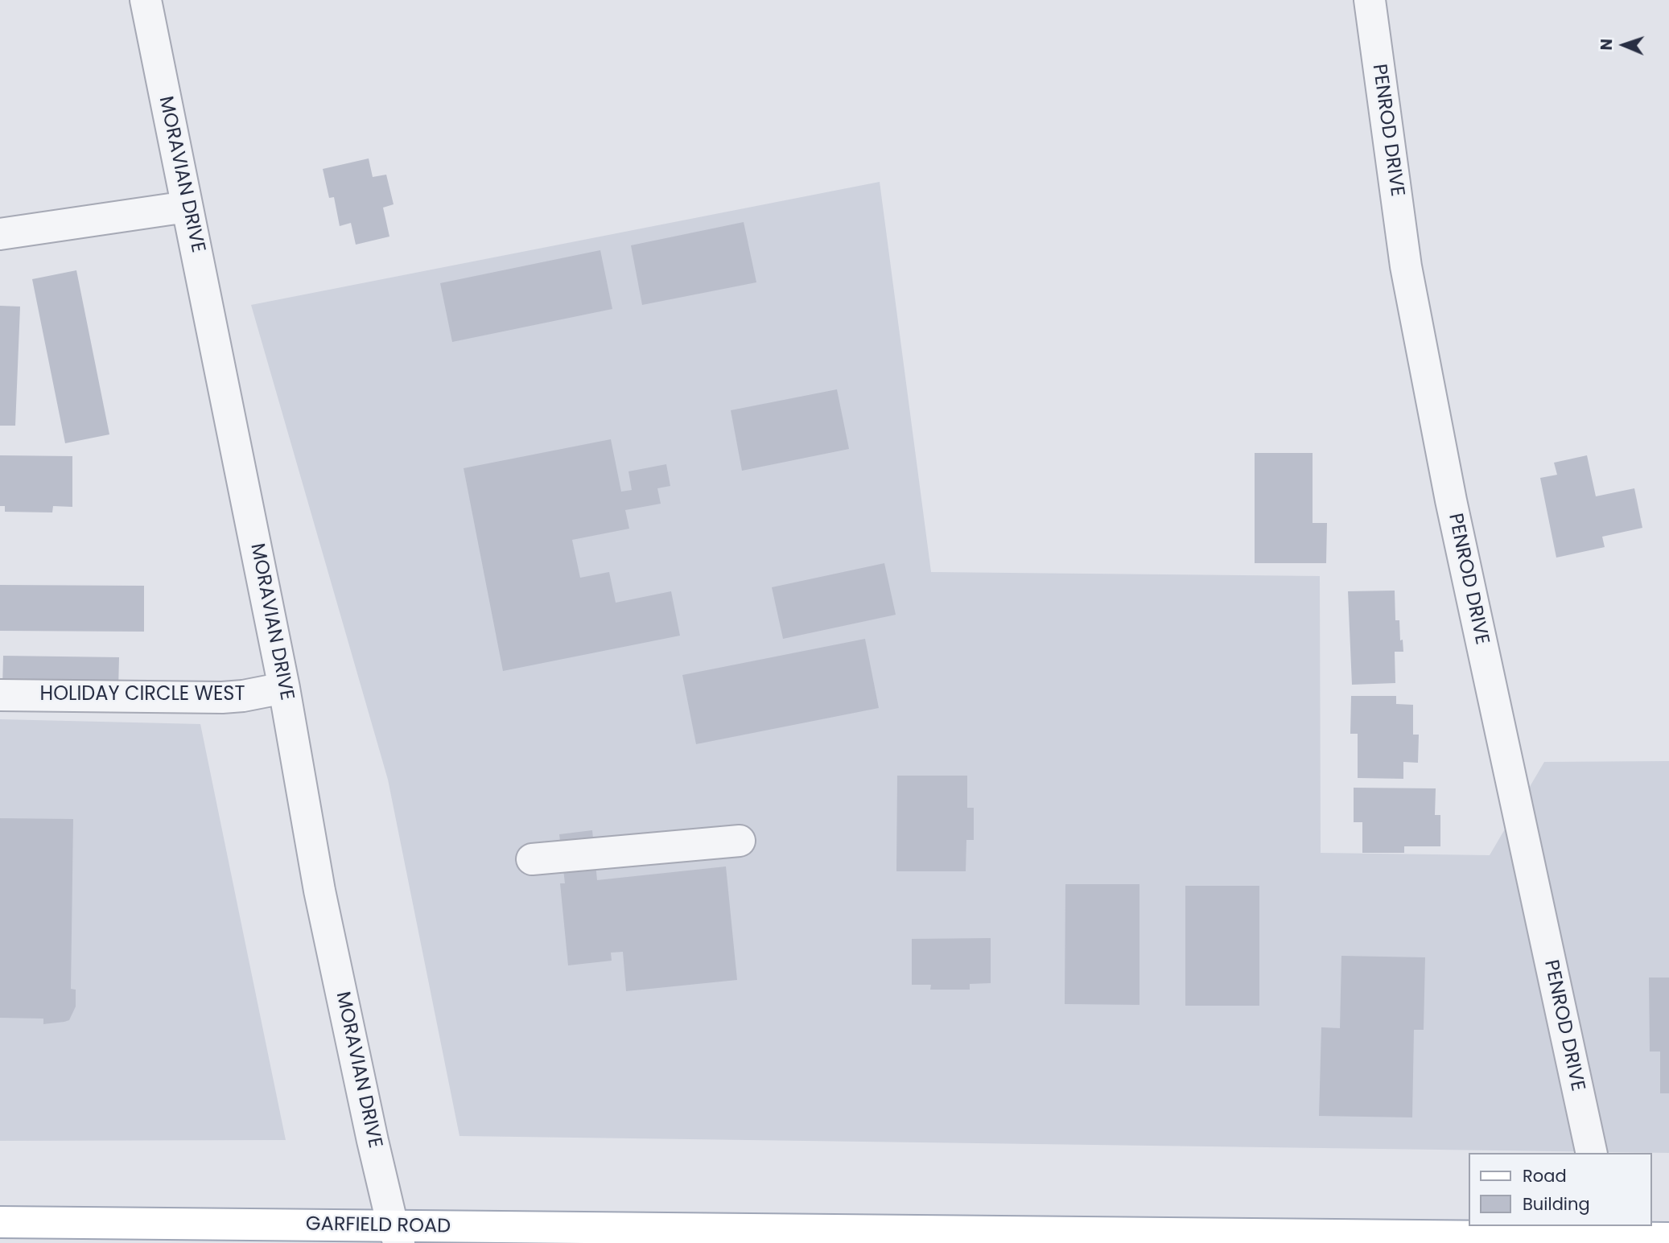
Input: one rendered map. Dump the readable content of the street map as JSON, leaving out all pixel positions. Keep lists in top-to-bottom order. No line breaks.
{"streets":{"main road":["GARFIELD ROAD"],"street":["PENROD DRIVE","MORAVIAN DRIVE","HOLIDAY CIRCLE WEST"]},"crossings":[["MORAVIAN DRIVE","HOLIDAY CIRCLE WEST"],["MORAVIAN DRIVE","GARFIELD ROAD"]],"legend":["Road","Building"],"north":"left"}
